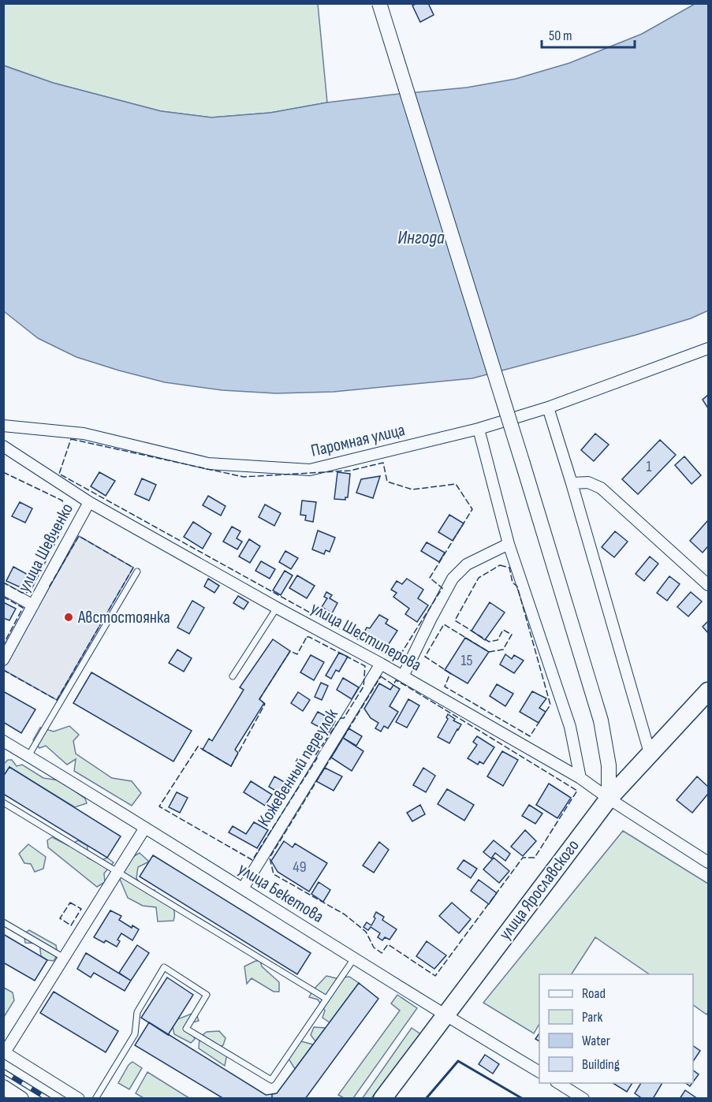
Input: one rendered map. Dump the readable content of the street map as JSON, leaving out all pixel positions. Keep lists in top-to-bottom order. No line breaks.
{"streets":{"main road":["улица Ярославского"],"street":["Паромная улица","улица Шевченко","улица Шестиперова","Кожевенный переулок","улица Бекетова"]},"crossings":[["улица Шевченко","улица Шестиперова"],["улица Шестиперова","Кожевенный переулок"],["улица Шестиперова","улица Ярославского"],["Кожевенный переулок","улица Бекетова"],["улица Ярославского","улица Бекетова"]],"water":["Ингода"],"places":["Австостоянка"],"house_numbers":["1","15","49"],"legend":["Road","Park","Water","Building"],"scale_bar":"50 m"}
